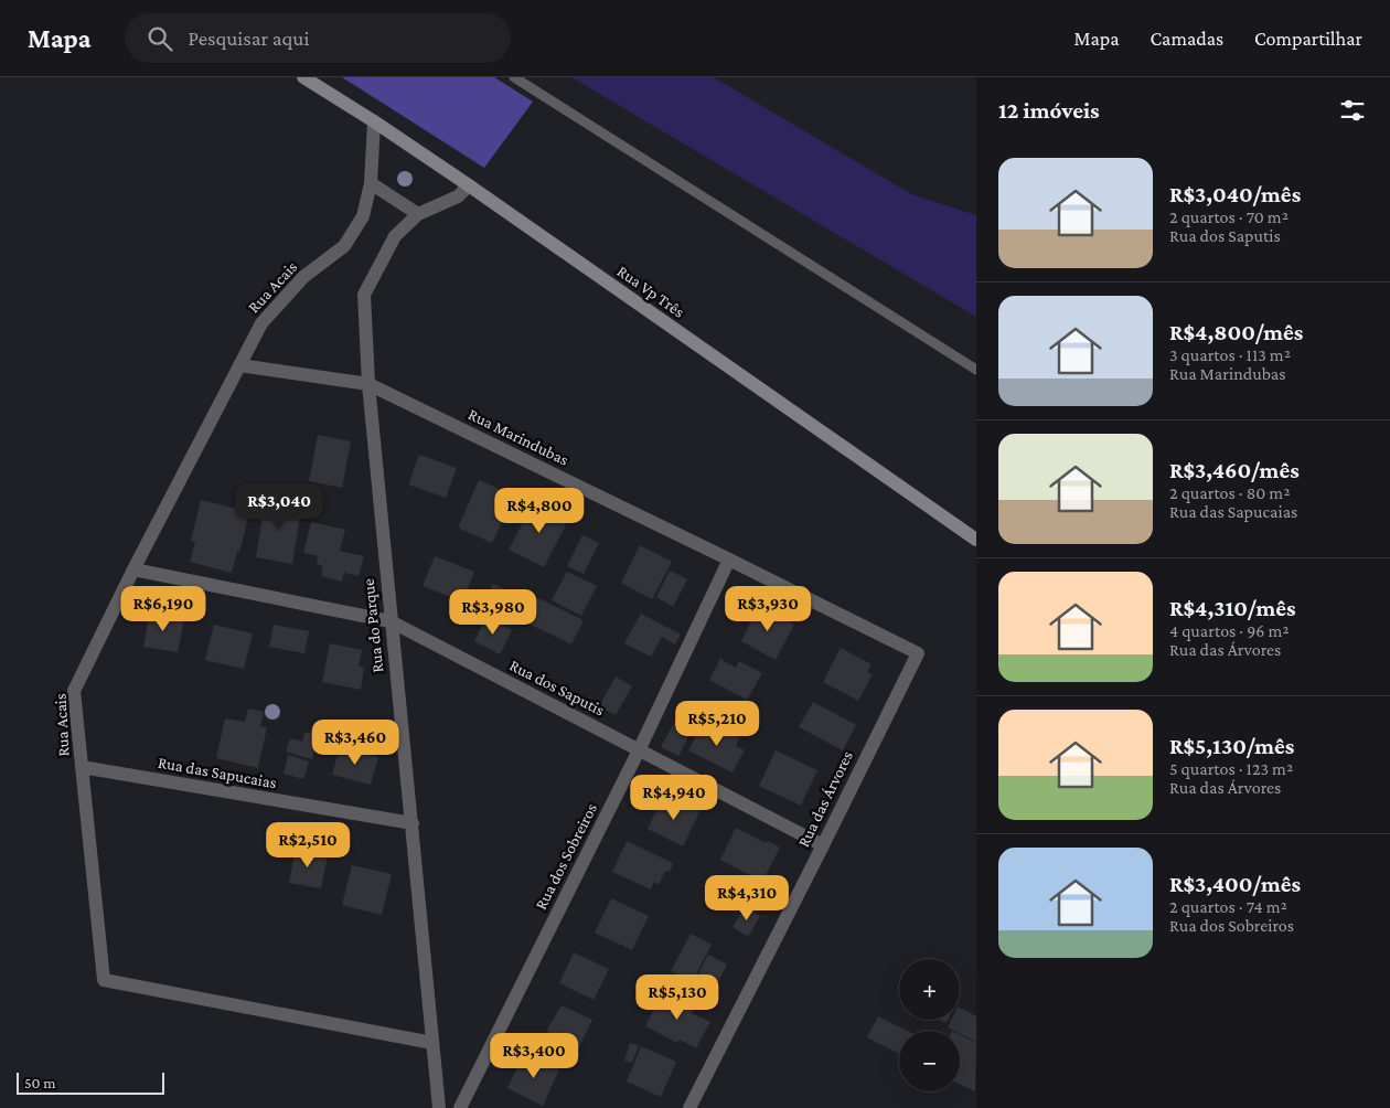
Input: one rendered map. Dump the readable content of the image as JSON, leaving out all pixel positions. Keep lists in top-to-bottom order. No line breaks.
{"streets":{"street":["Rua Acais","Rua Vp Três","Rua Marindubas","Rua do Parque","Rua dos Saputis","Rua das Sapucaias","Rua das Árvores","Rua dos Sobreiros"]},"crossings":[["Rua Acais","Rua Vp Três"],["Rua Acais","Rua Marindubas"],["Rua Acais","Rua do Parque"],["Rua Acais","Rua dos Saputis"],["Rua Acais","Rua das Sapucaias"],["Rua Vp Três","Rua do Parque"],["Rua Marindubas","Rua do Parque"],["Rua Marindubas","Rua das Árvores"],["Rua Marindubas","Rua dos Sobreiros"],["Rua do Parque","Rua dos Saputis"],["Rua do Parque","Rua das Sapucaias"],["Rua dos Saputis","Rua das Árvores"],["Rua dos Saputis","Rua dos Sobreiros"]],"scale_bar":"50 m","page":{"header":"Mapa","search":"Pesquisar aqui","nav":["Mapa","Camadas","Compartilhar"],"heading":"12 imóveis","list":[{"name":"R$3,040/mês","note":"2 quartos · 70 m² · Rua dos Saputis"},{"name":"R$4,800/mês","note":"3 quartos · 113 m² · Rua Marindubas"},{"name":"R$3,460/mês","note":"2 quartos · 80 m² · Rua das Sapucaias"},{"name":"R$4,310/mês","note":"4 quartos · 96 m² · Rua das Árvores"},{"name":"R$5,130/mês","note":"5 quartos · 123 m² · Rua das Árvores"},{"name":"R$3,400/mês","note":"2 quartos · 74 m² · Rua dos Sobreiros"}],"price":["R$3,040","R$4,800","R$6,190","R$3,930","R$3,980","R$5,210","R$3,460","R$4,940","R$2,510","R$4,310","R$5,130","R$3,400"],"map_buttons":["+","−"],"scale":"50 m"}}
